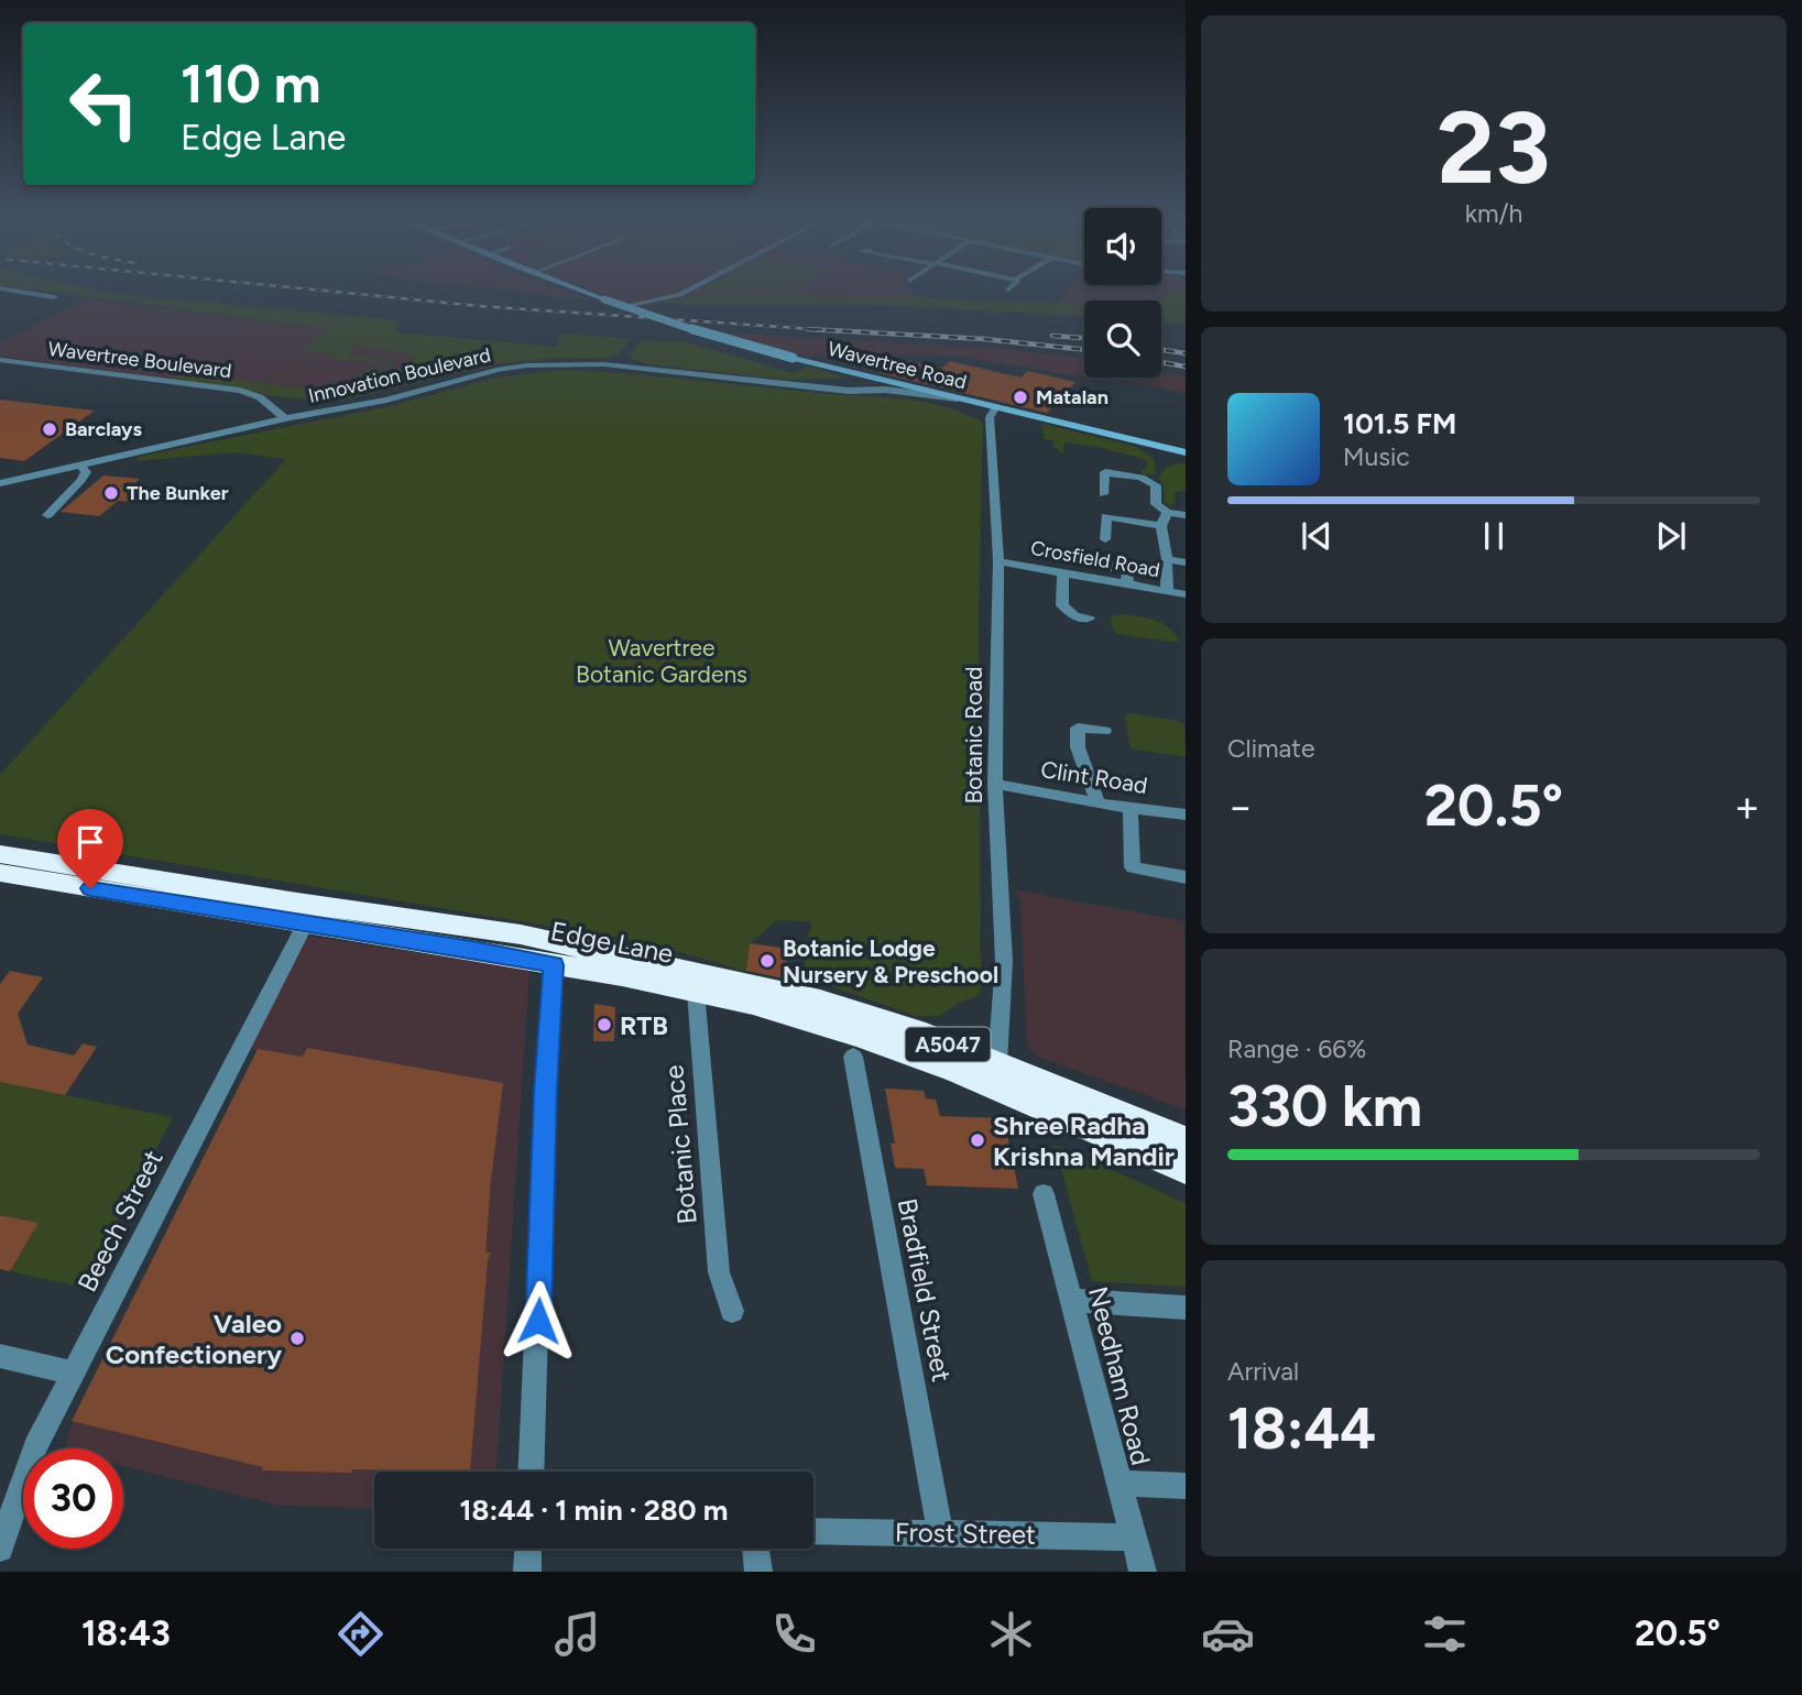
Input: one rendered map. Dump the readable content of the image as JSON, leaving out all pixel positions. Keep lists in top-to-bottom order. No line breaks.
{"streets":{"highway":["Edge Lane","A5047"],"main road":["Wavertree Road"],"street":["Wavertree Boulevard","Innovation Boulevard","Crosfield Road","Botanic Road","Clint Road","Botanic Place","Beech Street","Bradfield Street","Needham Road","Frost Street"]},"crossings":[["Wavertree Boulevard","Innovation Boulevard"],["Wavertree Road","Innovation Boulevard"],["Wavertree Road","Botanic Road"],["Crosfield Road","Botanic Road"],["Botanic Road","Clint Road"],["Botanic Road","Edge Lane"],["Edge Lane","Botanic Place"],["Edge Lane","Beech Street"],["Bradfield Street","Frost Street"],["Needham Road","Frost Street"]],"parks":["Wavertree Botanic Gardens"],"places":["Matalan","Barclays","The Bunker","Botanic Lodge Nursery & Preschool","RTB","Shree Radha Krishna Mandir","Valeo Confectionery"],"page":{"tile":[["23","km/h"],"Climate",["Range · 66%","330 km"],["Arrival","18:44"]],"turn":["110 m","Edge Lane"],"song":["101.5 FM","Music"],"heat":["−","20.5°","+"],"limit":"30","trip":"18:44 · 1 min · 280 m","tabs":["18:43","20.5°"]}}
